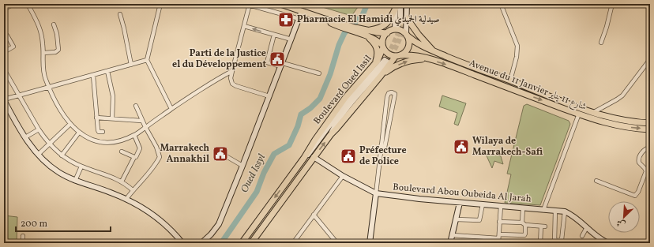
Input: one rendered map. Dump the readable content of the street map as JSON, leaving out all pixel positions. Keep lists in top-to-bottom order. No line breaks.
{"streets":{"main road":["Avenue du 11 Janvier شارع 11 يناير","Boulevard Oued Issil"],"street":["Boulevard Abou Oubeida Al Jarah"]},"crossings":[["Avenue du 11 Janvier شارع 11 يناير","Boulevard Oued Issil"],["Boulevard Oued Issil","Boulevard Abou Oubeida Al Jarah"]],"water":["Oued Issyl"],"places":{"pharmacy":["Pharmacie El Hamidi صيدلية الحميدي"],"public building":["Parti de la Justice el du Développement","Wilaya de Marrakech-Safi","Marrakech Annakhil","Préfecture de Police"]},"scale_bar":"200 m","north":"bottom left"}
